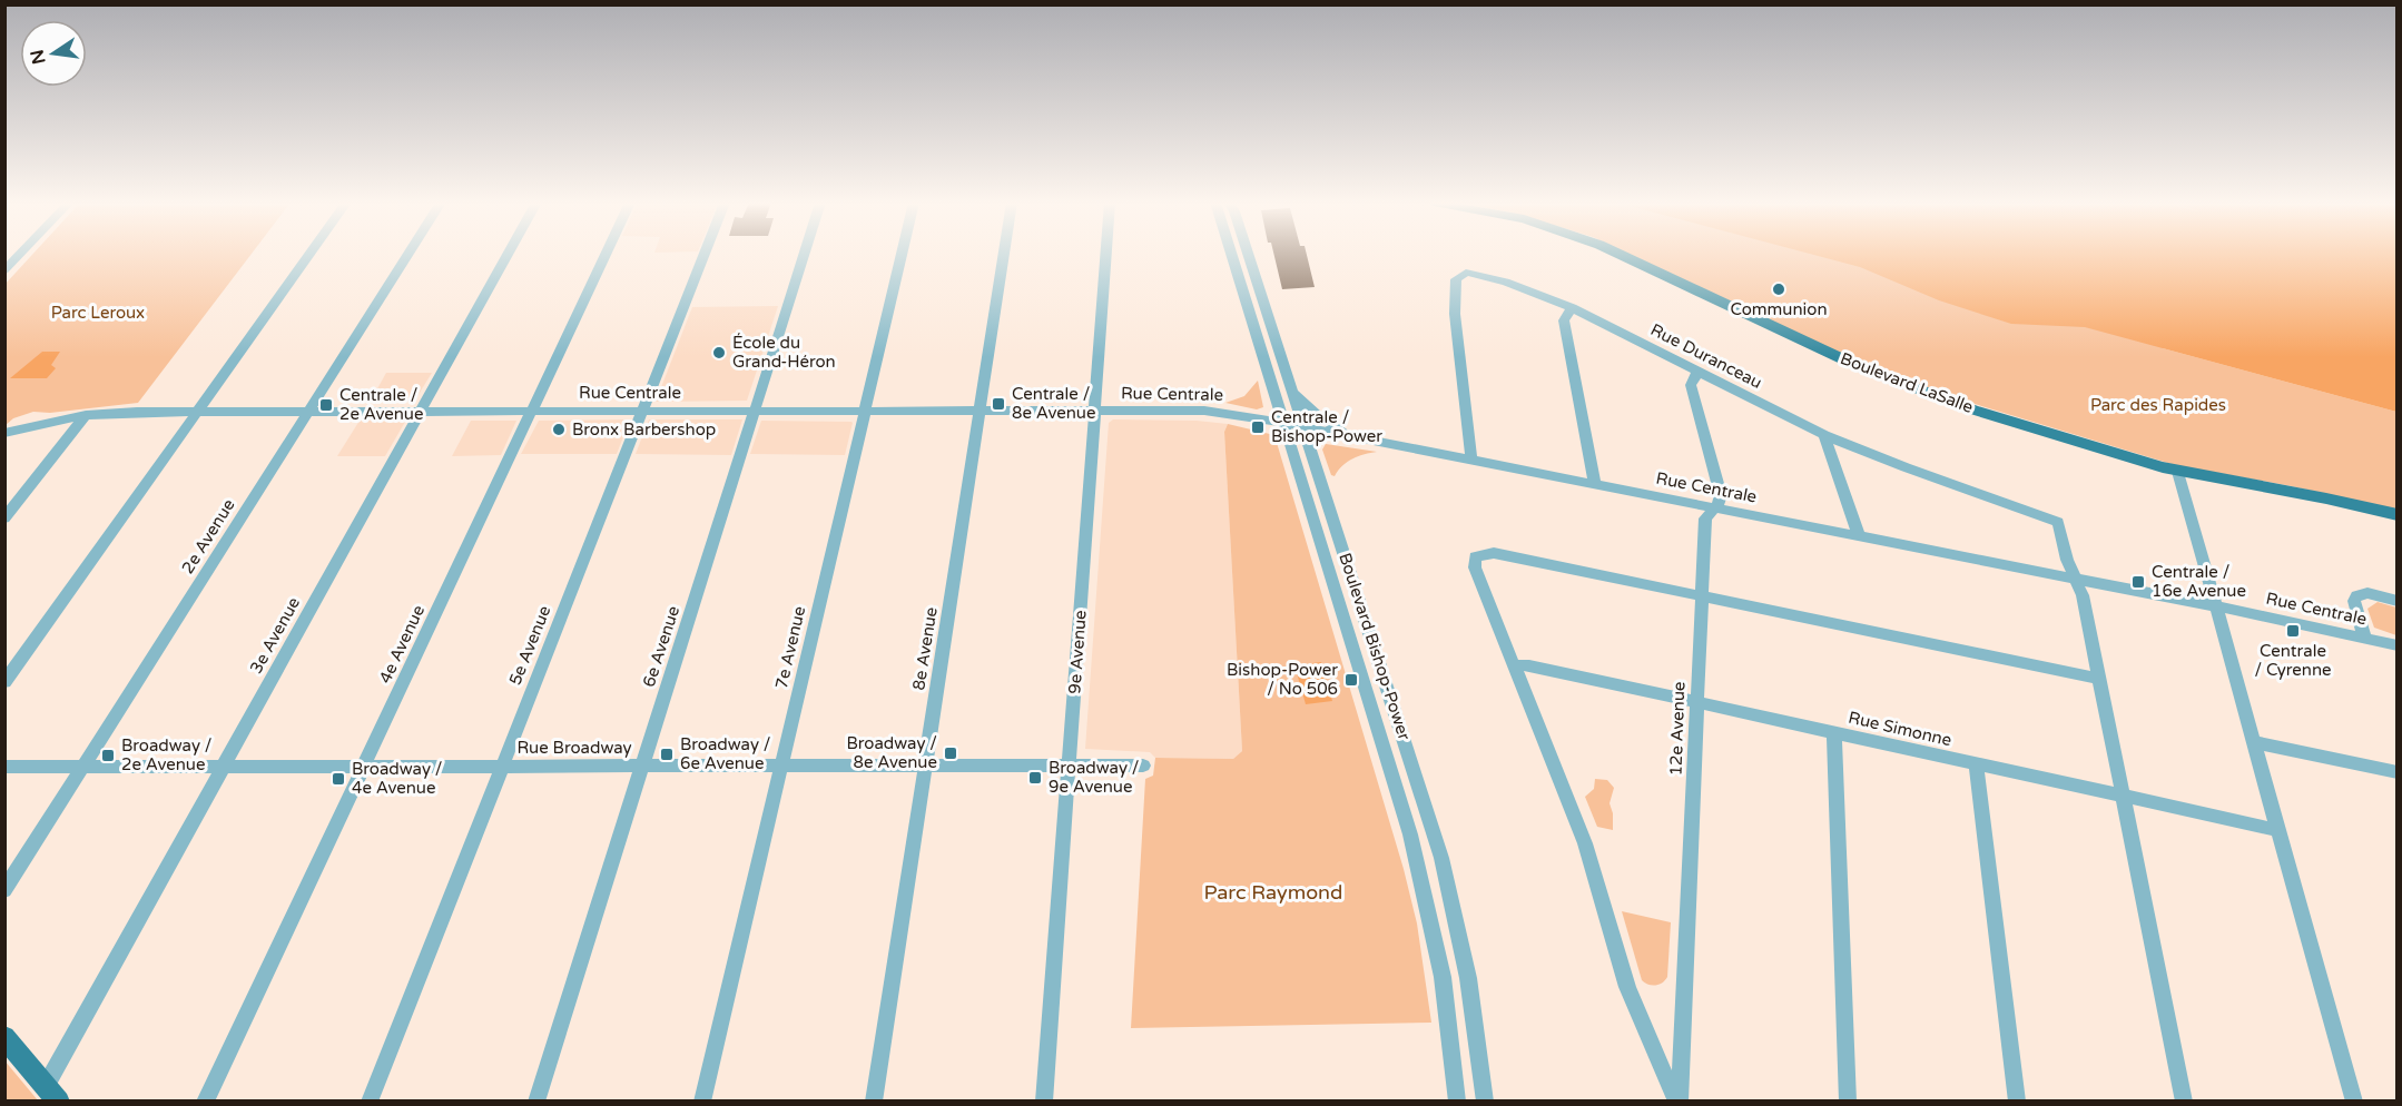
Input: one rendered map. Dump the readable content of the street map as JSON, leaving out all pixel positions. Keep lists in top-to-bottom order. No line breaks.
{"streets":{"main road":["Boulevard LaSalle"],"street":["Rue Duranceau","Rue Centrale","2e Avenue","3e Avenue","4e Avenue","5e Avenue","6e Avenue","Boulevard Bishop-Power","7e Avenue","8e Avenue","9e Avenue","12e Avenue","Rue Simonne","Rue Broadway"]},"crossings":[["Rue Duranceau","Rue Centrale"],["Rue Duranceau","12e Avenue"],["Rue Centrale","2e Avenue"],["Rue Centrale","3e Avenue"],["Rue Centrale","4e Avenue"],["Rue Centrale","5e Avenue"],["Rue Centrale","6e Avenue"],["Rue Centrale","Boulevard Bishop-Power"],["Rue Centrale","7e Avenue"],["Rue Centrale","8e Avenue"],["Rue Centrale","9e Avenue"],["Rue Centrale","12e Avenue"],["2e Avenue","Rue Broadway"],["3e Avenue","Rue Broadway"],["4e Avenue","Rue Broadway"],["5e Avenue","Rue Broadway"],["6e Avenue","Rue Broadway"],["7e Avenue","Rue Broadway"],["8e Avenue","Rue Broadway"],["9e Avenue","Rue Broadway"],["12e Avenue","Rue Simonne"]],"parks":["Parc Leroux","Parc des Rapides","Parc Raymond"],"places":{"other":["Communion","École du Grand-Héron","Bronx Barbershop"],"transit":["Centrale / 8e Avenue","Centrale / 2e Avenue","Centrale / Bishop-Power","Centrale / 16e Avenue","Centrale / Cyrenne","Bishop-Power / No 506","Broadway / 8e Avenue","Broadway / 6e Avenue","Broadway / 2e Avenue","Broadway / 9e Avenue","Broadway / 4e Avenue"]},"north":"left"}
